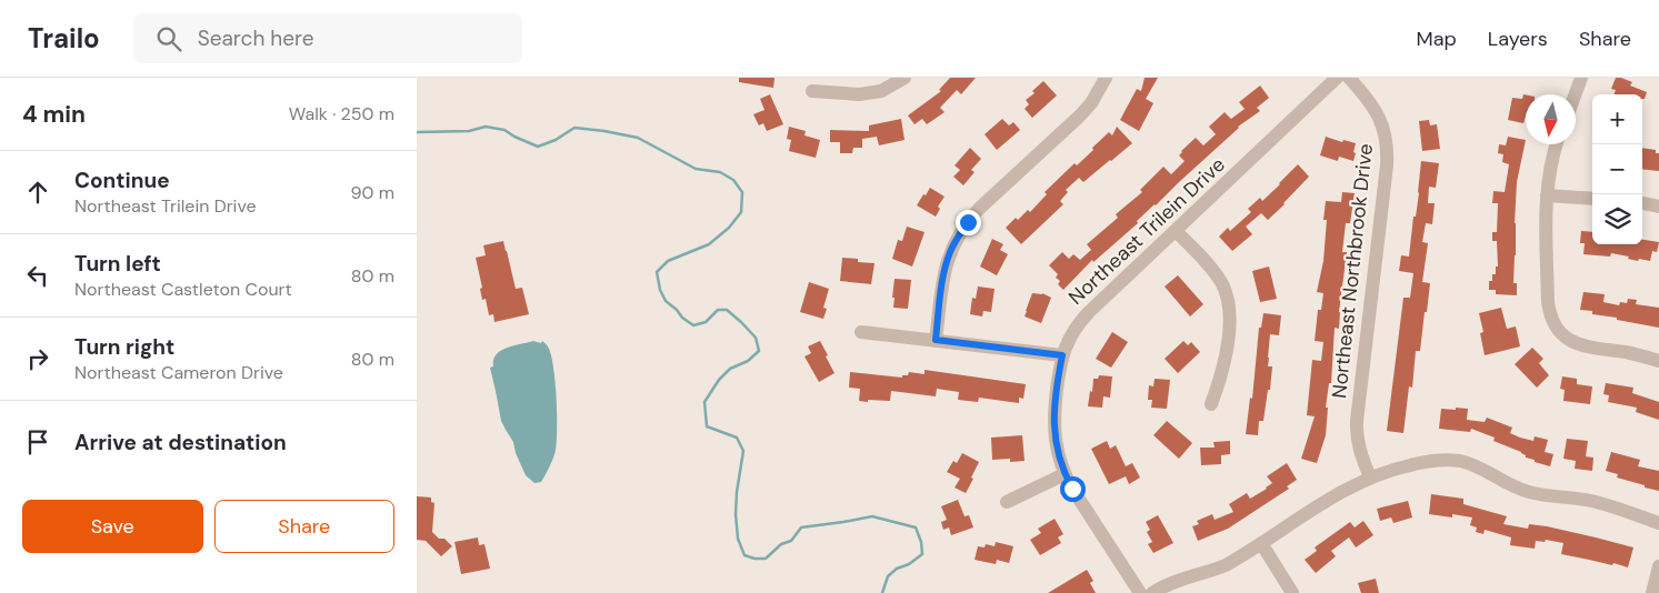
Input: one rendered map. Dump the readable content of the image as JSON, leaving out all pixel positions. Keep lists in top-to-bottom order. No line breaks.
{"streets":{"street":["Northeast Trilein Drive","Northeast Northbrook Drive"]},"north":"bottom","page":{"header":"Trailo","search":"Search here","nav":["Map","Layers","Share"],"heading":["4 min","Walk · 250 m"],"map_buttons":["+","−"],"list":[["Continue","Northeast Trilein Drive","90 m"],["Turn left","Northeast Castleton Court","80 m"],["Turn right","Northeast Cameron Drive","80 m"],"Arrive at destination"],"buttons":["Save","Share"]}}
